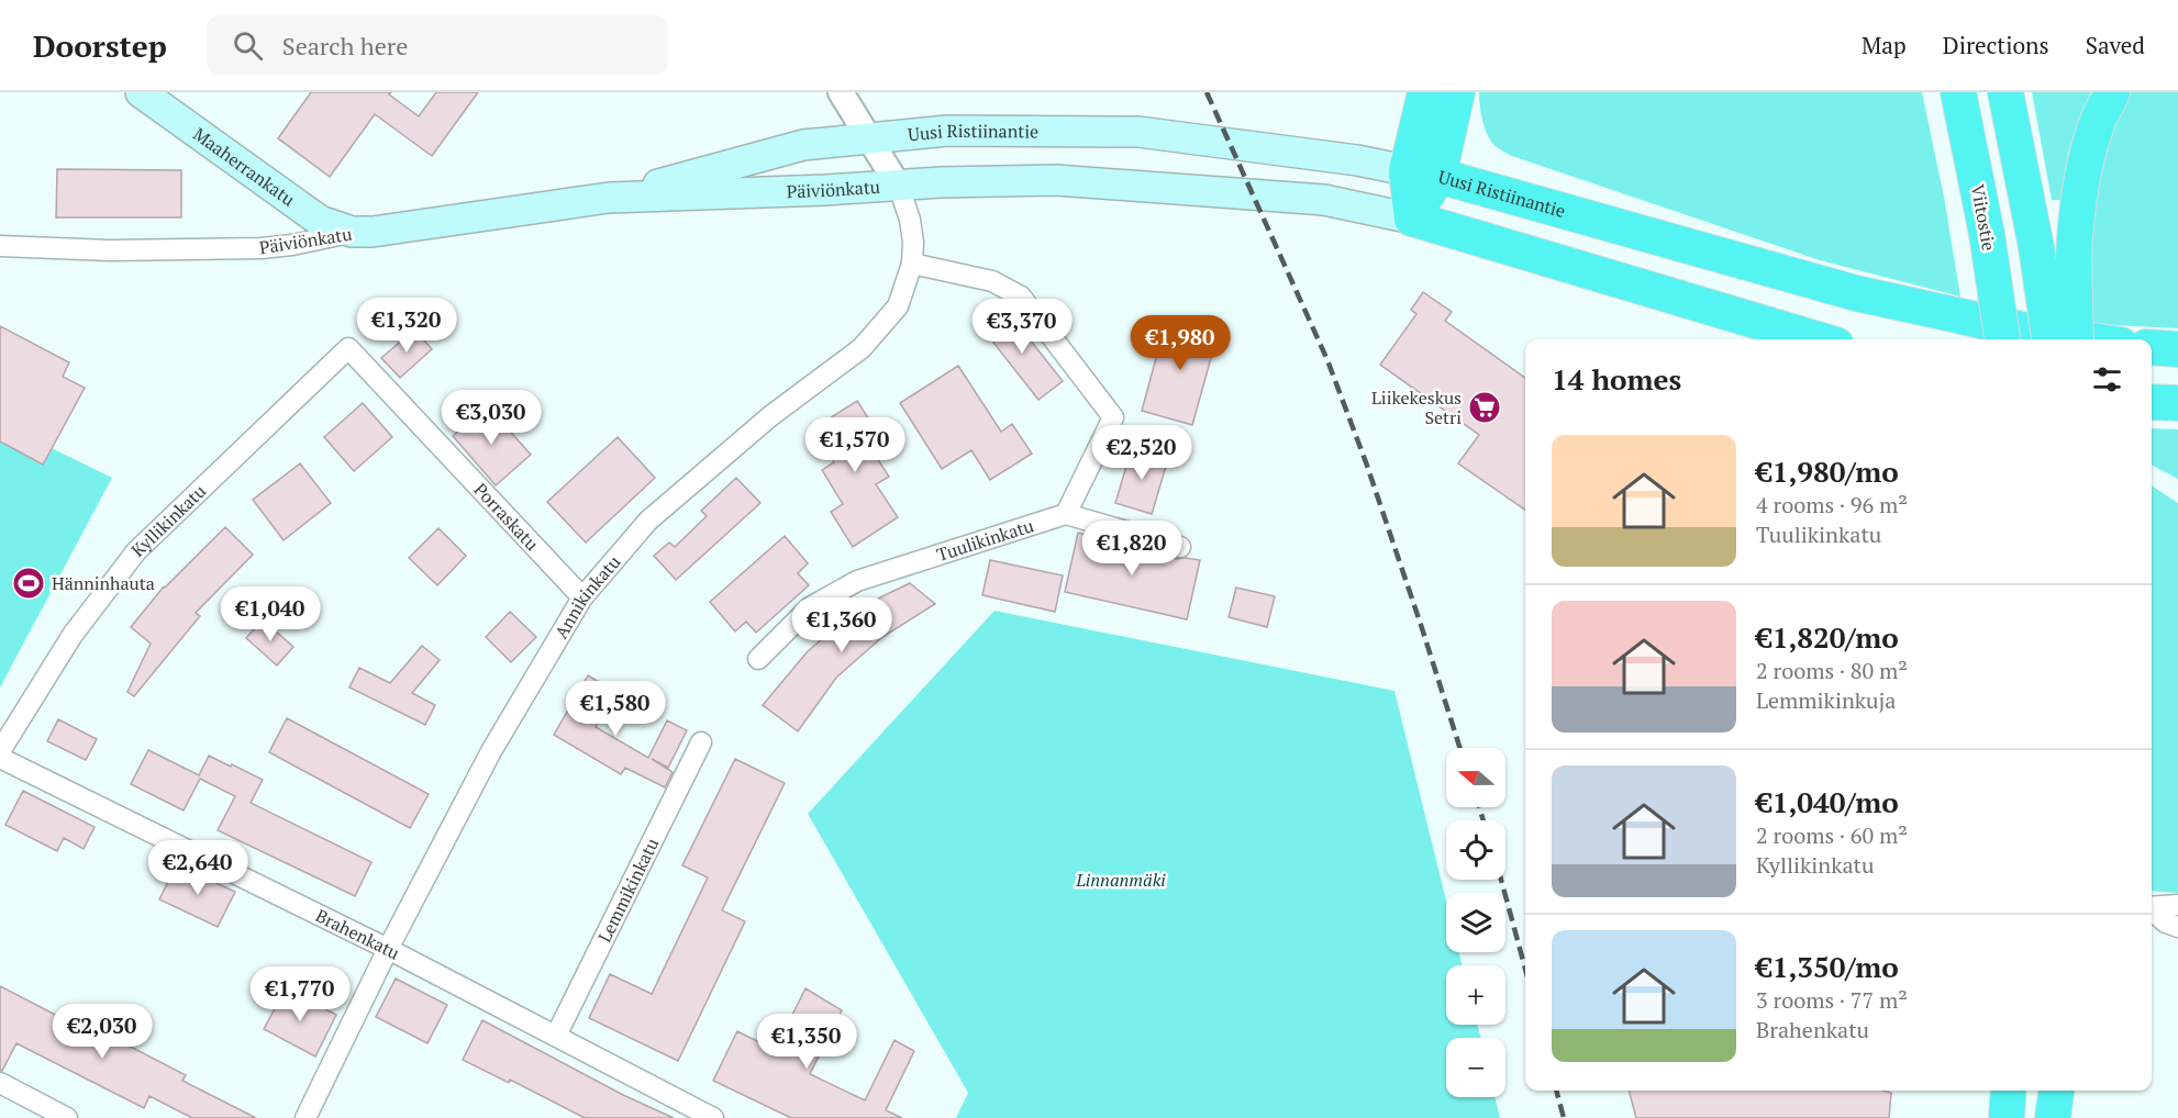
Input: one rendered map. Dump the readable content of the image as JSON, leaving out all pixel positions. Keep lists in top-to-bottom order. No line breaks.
{"streets":{"highway":["Uusi Ristiinantie","Viitostie"],"main road":["Maaherrankatu","Päiviönkatu"],"street":["Porraskatu","Kyllikinkatu","Tuulikinkatu","Annikinkatu","Lemmikinkatu","Brahenkatu"]},"crossings":[["Uusi Ristiinantie","Päiviönkatu"],["Maaherrankatu","Päiviönkatu"],["Päiviönkatu","Annikinkatu"],["Porraskatu","Kyllikinkatu"],["Porraskatu","Annikinkatu"],["Annikinkatu","Brahenkatu"],["Lemmikinkatu","Brahenkatu"]],"parks":["Linnanmäki"],"places":{"supermarket":["Liikekeskus Setri"],"sports":["Hänninhauta"]},"north":"left","page":{"header":"Doorstep","search":"Search here","nav":["Map","Directions","Saved"],"price":["€1,320","€3,370","€1,980","€3,030","€1,570","€2,520","€1,820","€1,040","€1,360","€1,580","€2,640","€1,770","€2,030","€1,350"],"heading":"14 homes","list":[{"name":"€1,980/mo","note":"4 rooms · 96 m² · Tuulikinkatu"},{"name":"€1,820/mo","note":"2 rooms · 80 m² · Lemmikinkuja"},{"name":"€1,040/mo","note":"2 rooms · 60 m² · Kyllikinkatu"},{"name":"€1,350/mo","note":"3 rooms · 77 m² · Brahenkatu"}],"map_buttons":["+","−"]}}
